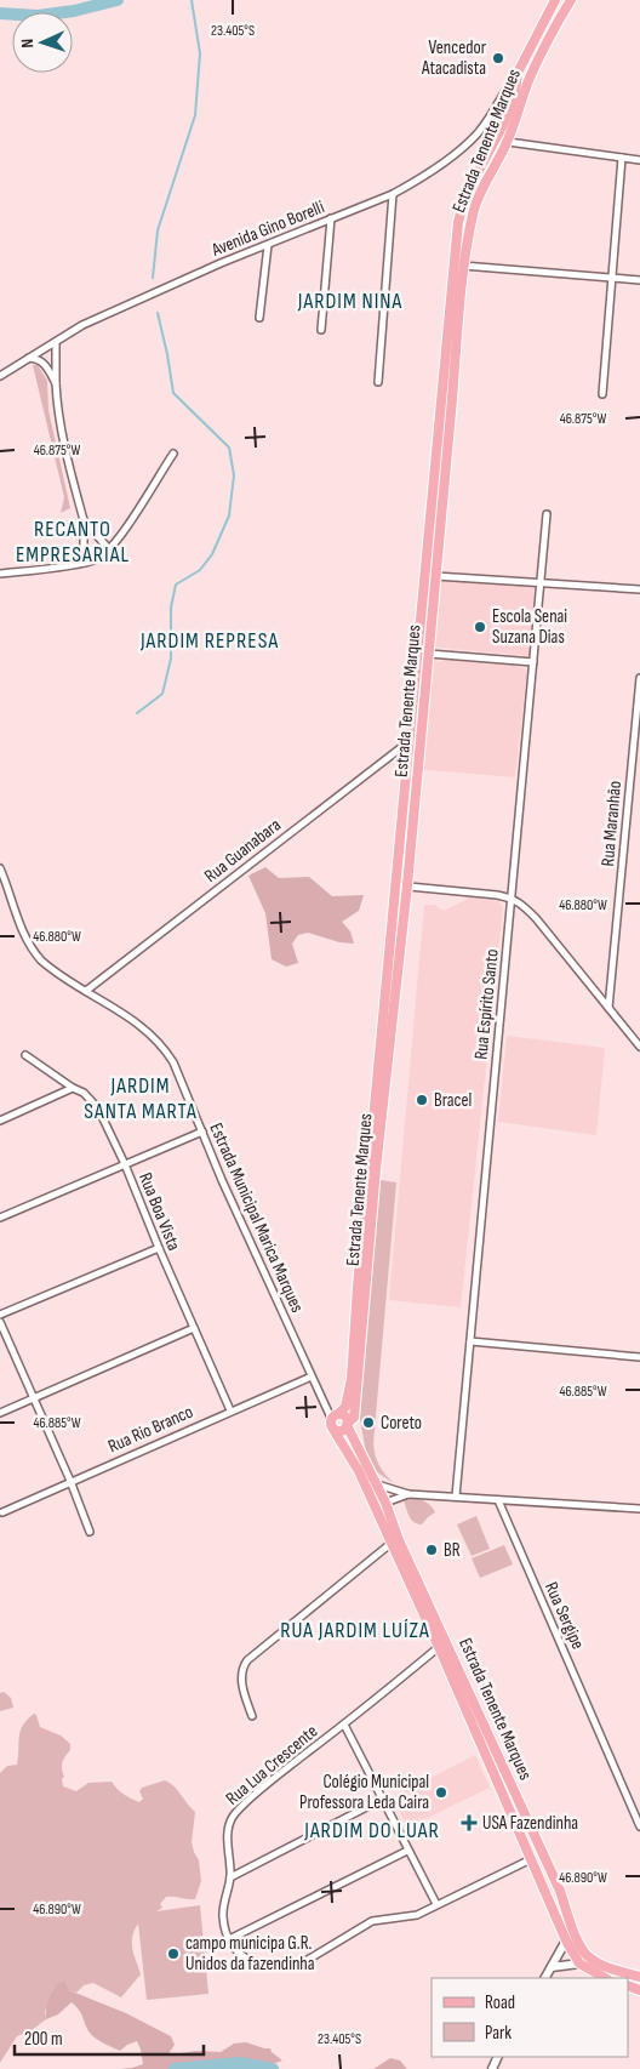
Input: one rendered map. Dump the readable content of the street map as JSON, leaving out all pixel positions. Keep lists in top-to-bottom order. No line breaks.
{"streets":{"main road":["Estrada Tenente Marques"],"street":["Avenida Gino Borelli","Rua Maranhão","Rua Guanabara","Rua Espírito Santo","Rua Boa Vista","Estrada Municipal Marica Marques","Rua Rio Branco","Rua Sergipe","Rua Lua Crescente"]},"crossings":[["Estrada Tenente Marques","Avenida Gino Borelli"],["Estrada Tenente Marques","Rua Guanabara"],["Estrada Tenente Marques","Estrada Municipal Marica Marques"],["Estrada Tenente Marques","Rua Lua Crescente"],["Rua Guanabara","Estrada Municipal Marica Marques"],["Rua Boa Vista","Rua Rio Branco"],["Estrada Municipal Marica Marques","Rua Rio Branco"]],"districts":["JARDIM NINA","RECANTO EMPRESARIAL","JARDIM REPRESA","JARDIM SANTA MARTA","RUA JARDIM LUÍZA","JARDIM DO LUAR"],"places":{"other":["Vencedor Atacadista","Escola Senai Suzana Dias","Bracel","Coreto","BR","Colégio Municipal Professora Leda Caira","campo municipa G.R. Unidos da fazendinha"],"health":["USA Fazendinha"]},"legend":["Road","Park"],"scale_bar":"200 m","north":"left","coordinates":["23.405°S","46.875°W","46.880°W","46.885°W","46.890°W"]}
